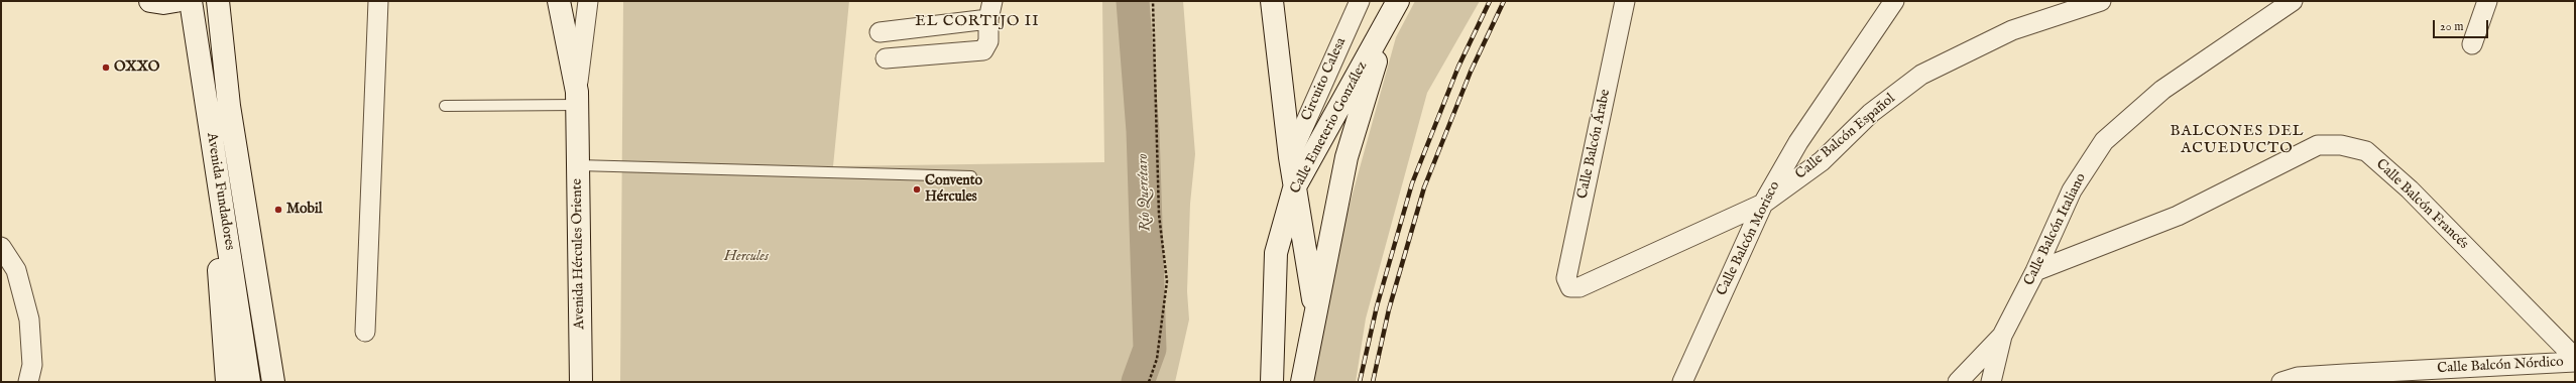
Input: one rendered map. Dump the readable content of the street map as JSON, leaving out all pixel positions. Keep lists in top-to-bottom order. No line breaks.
{"streets":{"street":["Circuito Calesa","Calle Emeterio González","Calle Balcón Español","Calle Balcón Árabe","Avenida Fundadores","Calle Balcón Francés","Calle Balcón Italiano","Calle Balcón Morisco","Avenida Hércules Oriente","Calle Balcón Nórdico"]},"crossings":[["Circuito Calesa","Calle Emeterio González"],["Calle Balcón Español","Calle Balcón Árabe"],["Calle Balcón Español","Calle Balcón Morisco"],["Calle Balcón Francés","Calle Balcón Italiano"]],"districts":["EL CORTIJO II","BALCONES DEL ACUEDUCTO"],"water":["Río Querétaro"],"parks":["Hercules"],"places":["OXXO","Convento Hércules","Mobil"],"scale_bar":"20 m"}
